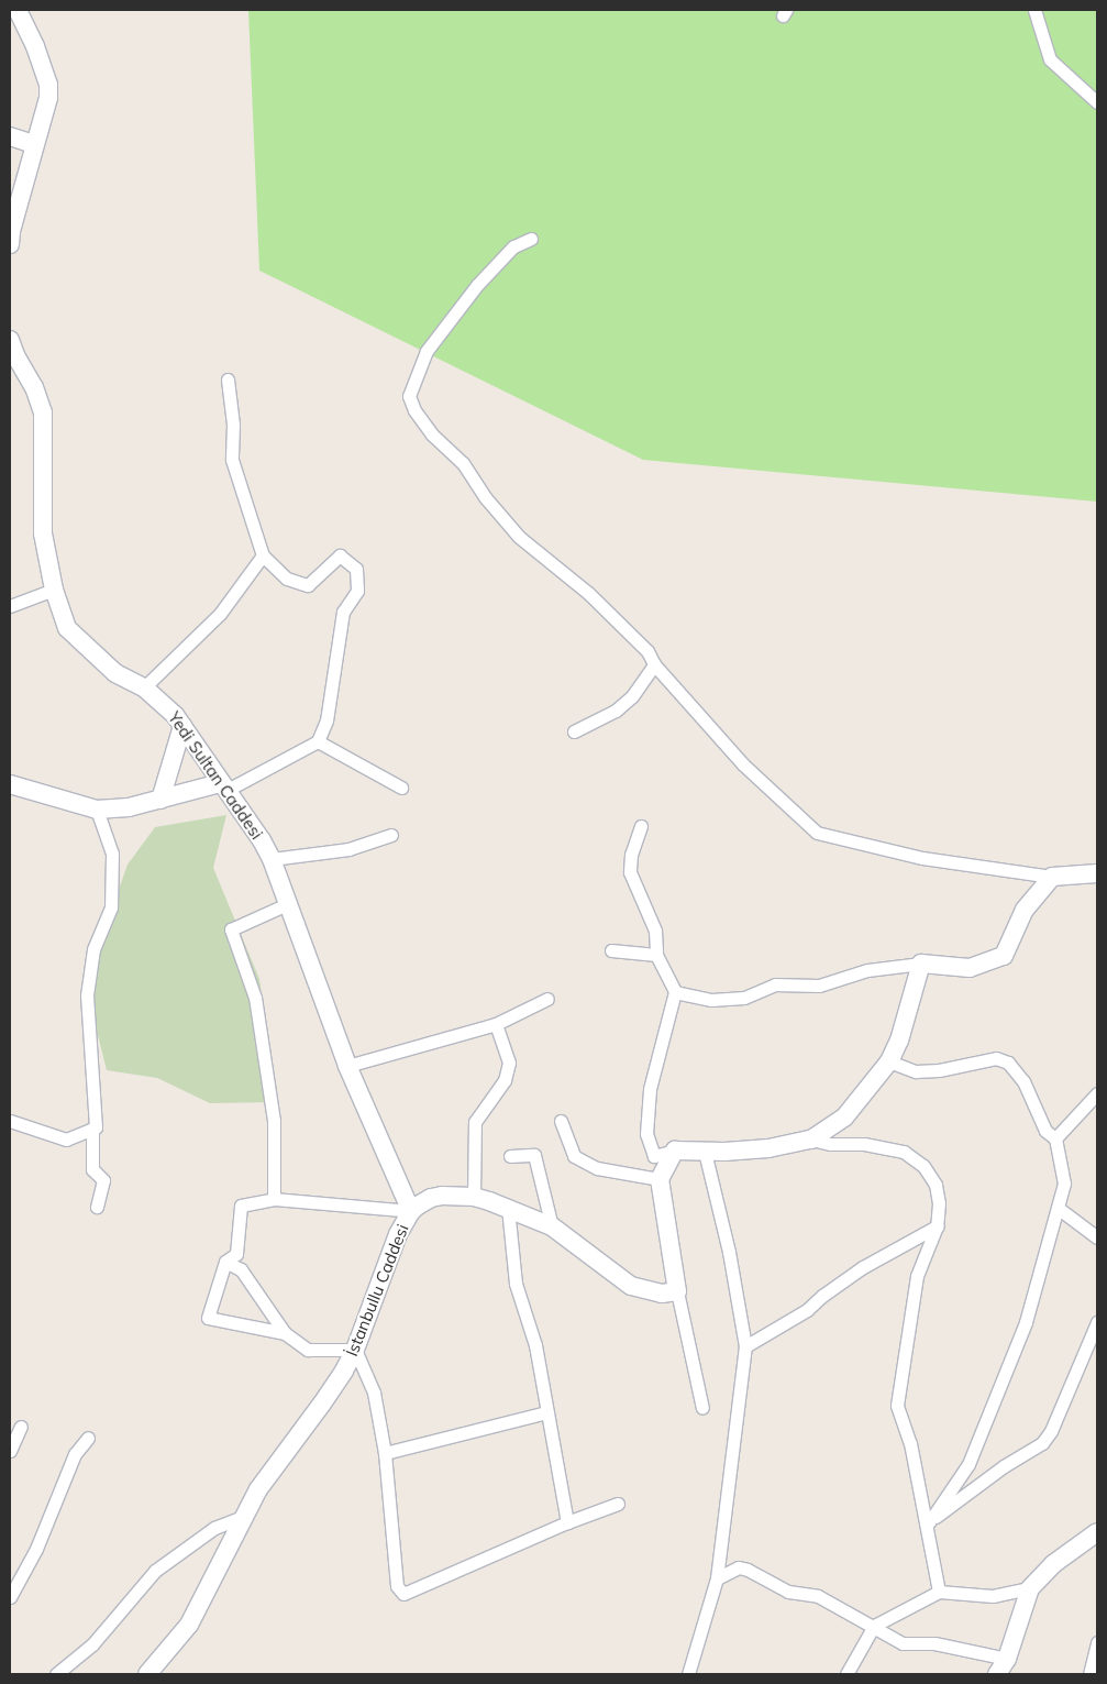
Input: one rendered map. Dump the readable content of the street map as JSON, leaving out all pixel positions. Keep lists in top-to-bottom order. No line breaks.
{"streets":{"street":["Yedi Sultan Caddesi","İstanbullu Caddesi"]},"crossings":[["Yedi Sultan Caddesi","İstanbullu Caddesi"]]}
